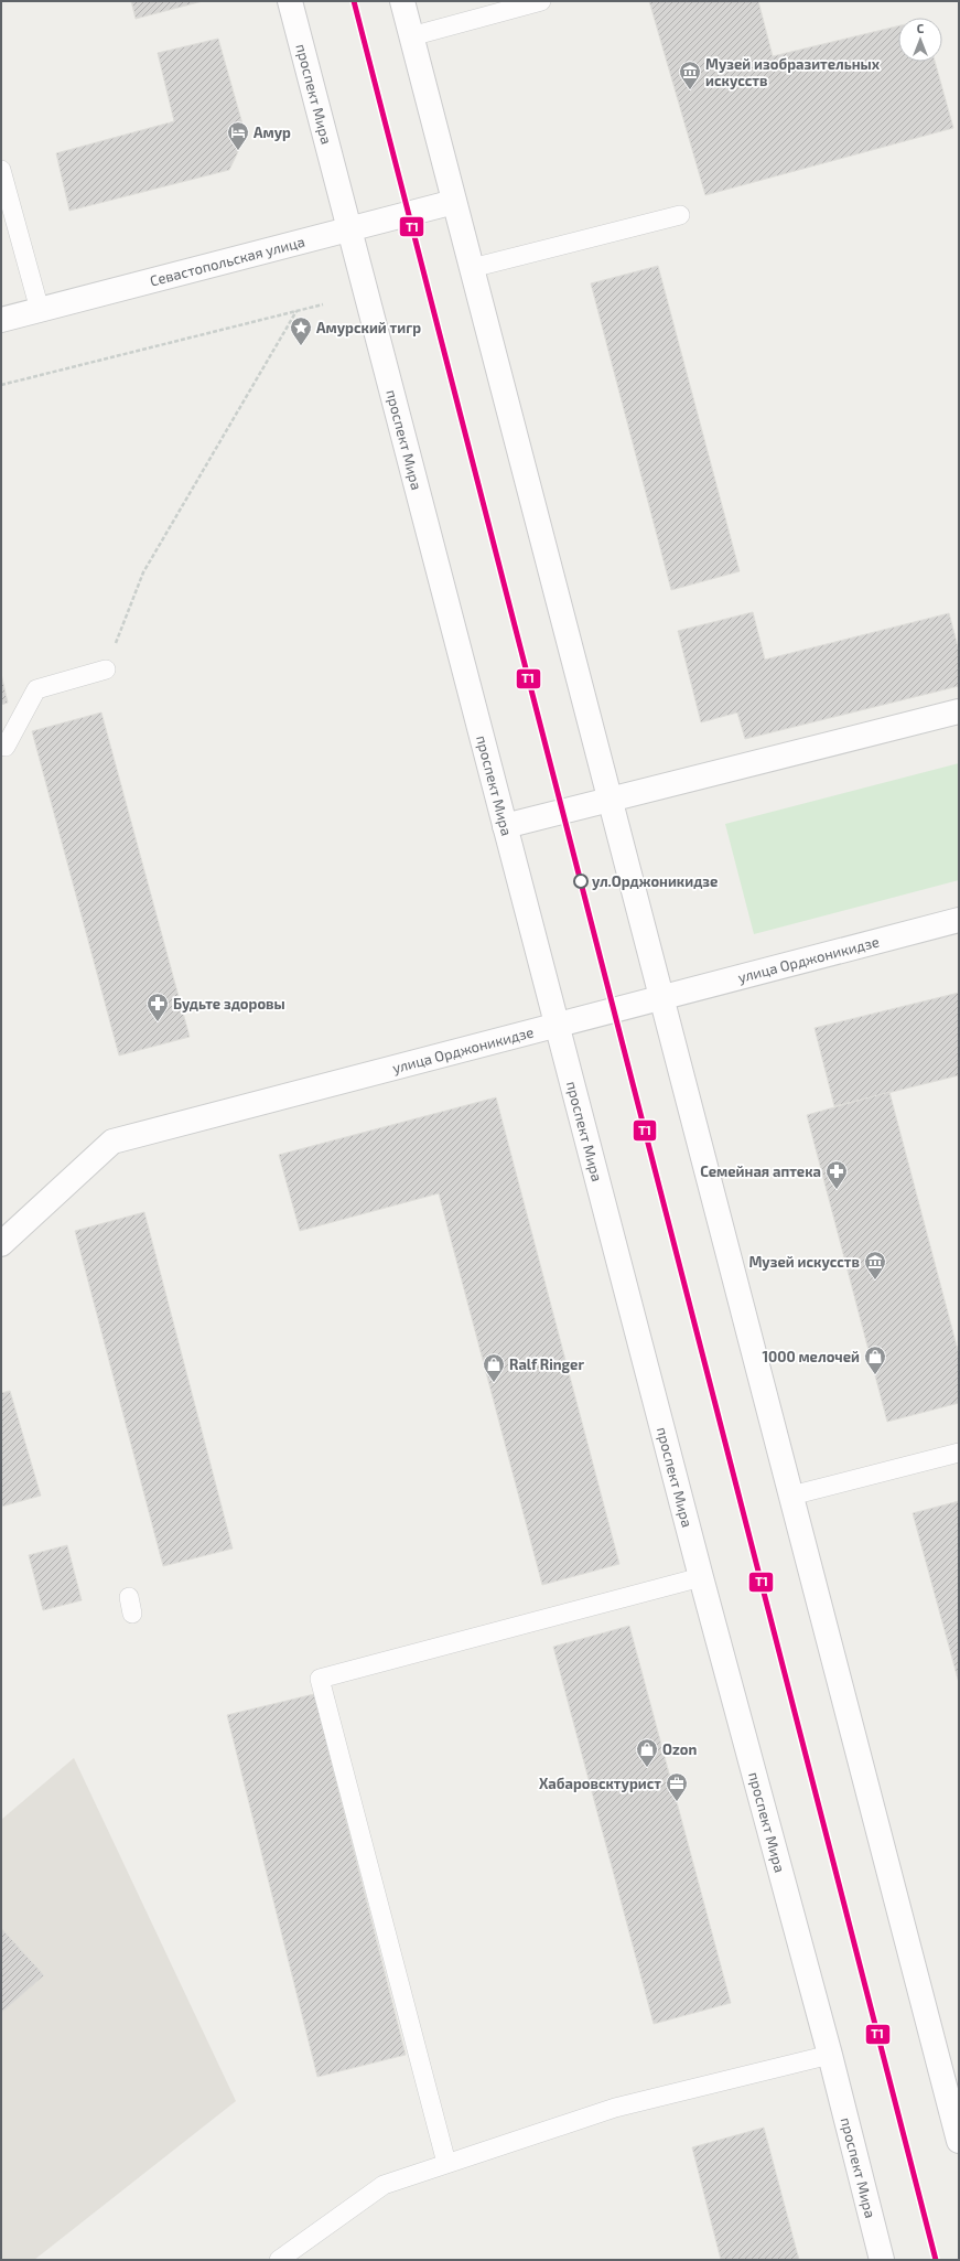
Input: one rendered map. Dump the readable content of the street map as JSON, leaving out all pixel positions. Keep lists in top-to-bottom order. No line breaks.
{"streets":{"main road":["проспект Мира","Севастопольская улица","улица Орджоникидзе"]},"crossings":[["проспект Мира","Севастопольская улица"],["проспект Мира","улица Орджоникидзе"]],"places":{"museum":["Музей изобразительных искусств","Музей искусств"],"hotel":["Амур"],"place":["Амурский тигр"],"other":["ул.Орджоникидзе"],"pharmacy":["Будьте здоровы","Семейная аптека"],"shop":["1000 мелочей","Ralf Ringer","Ozon"],"office":["Хабаровсктурист"]},"lines":["transit line T1"],"north":"top"}
